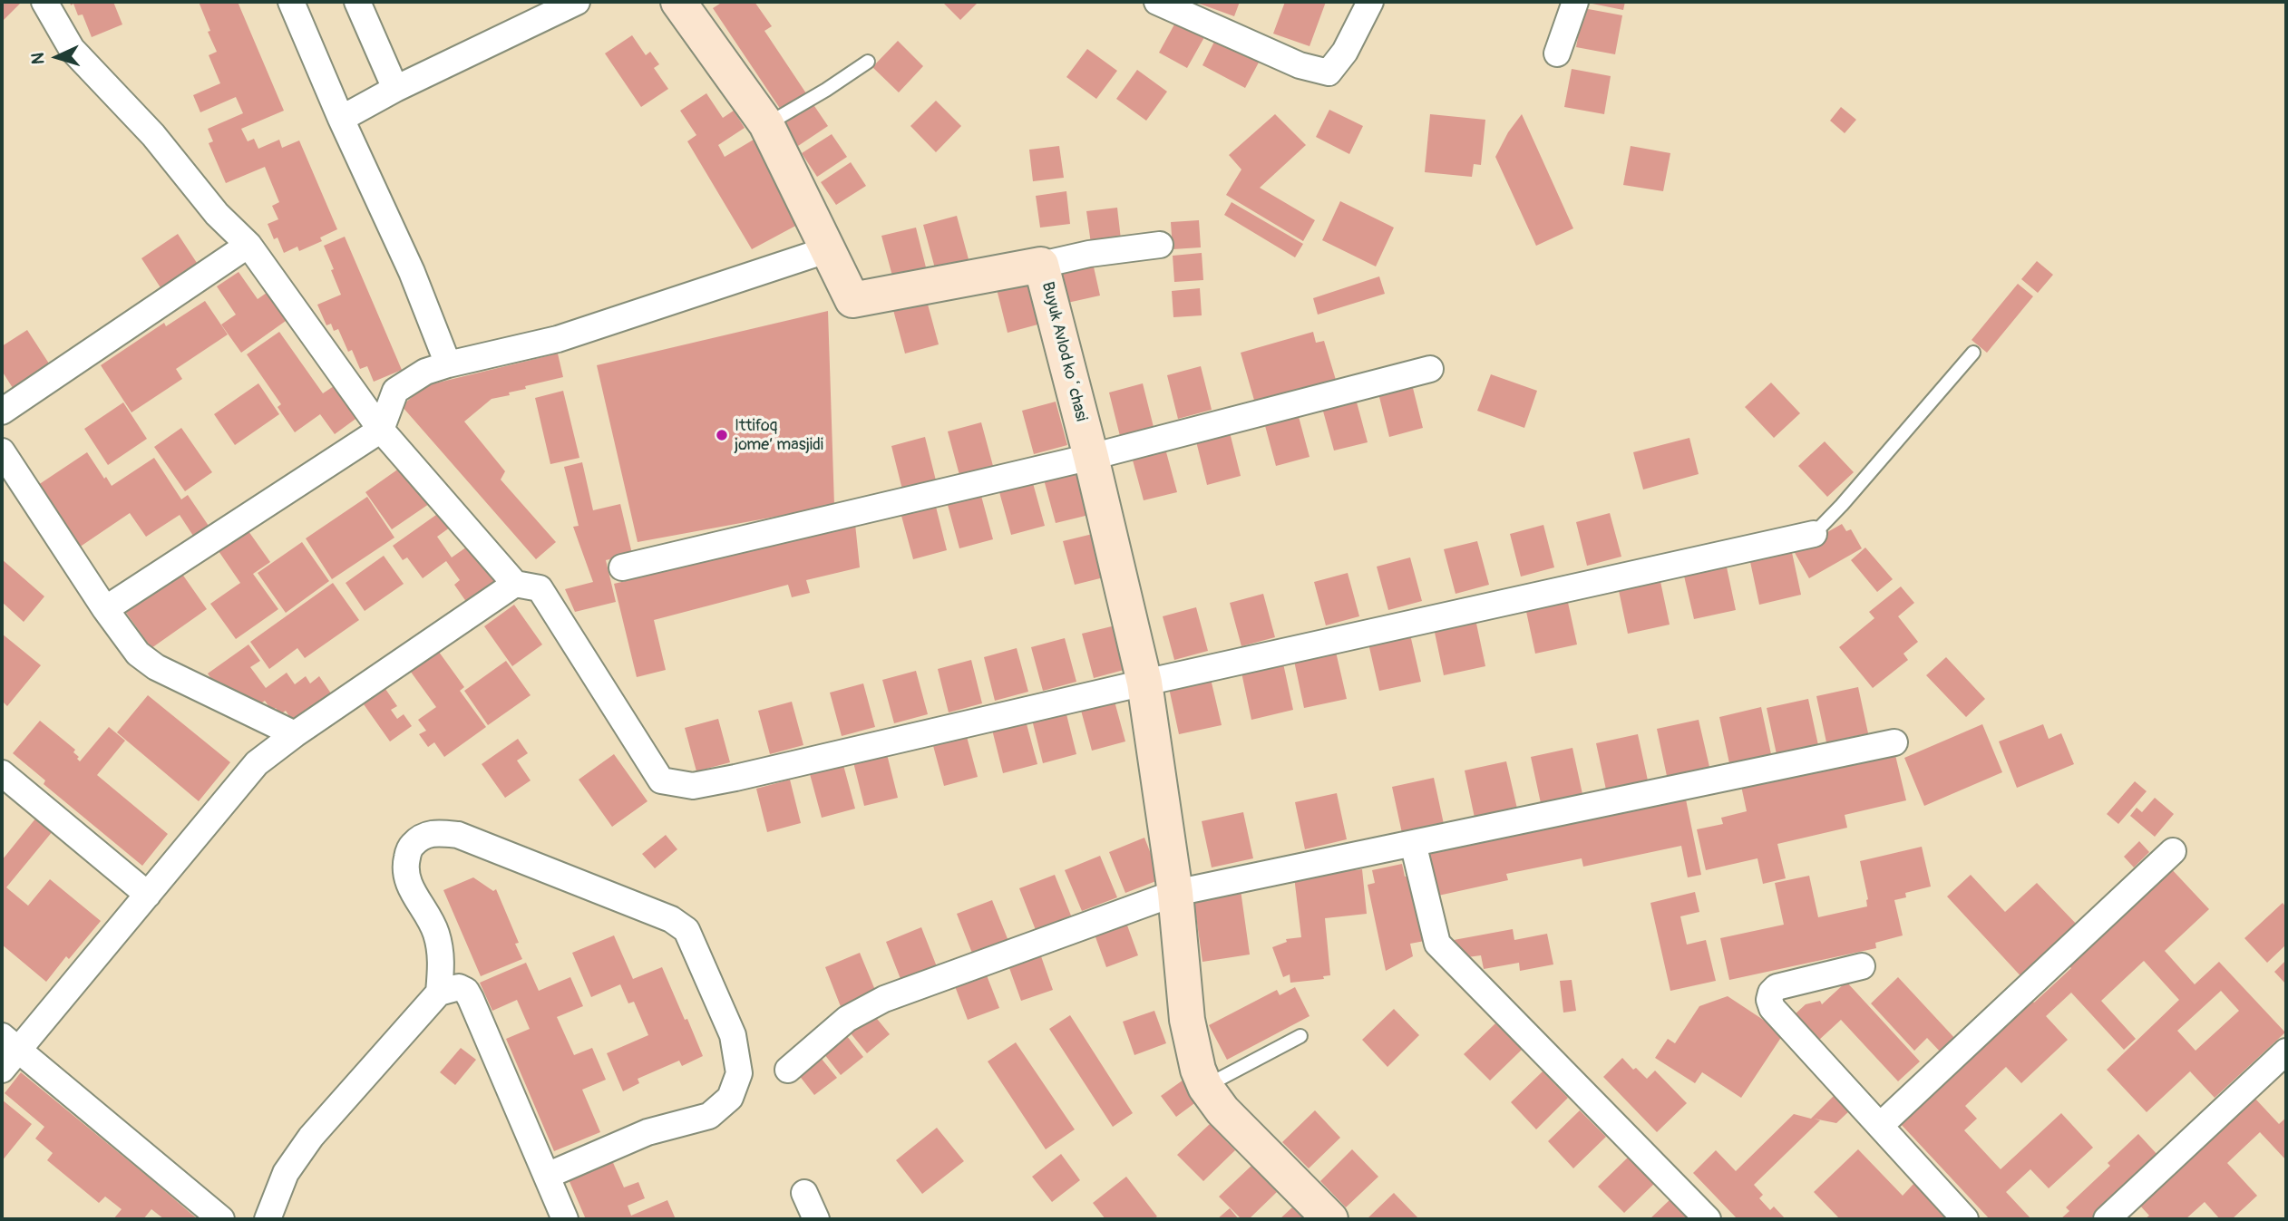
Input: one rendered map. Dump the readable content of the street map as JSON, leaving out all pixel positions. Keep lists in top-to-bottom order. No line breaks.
{"streets":{"street":["Buyuk Avlod koʻchasi"]},"places":["Ittifoq jome’ masjidi"],"north":"left"}
